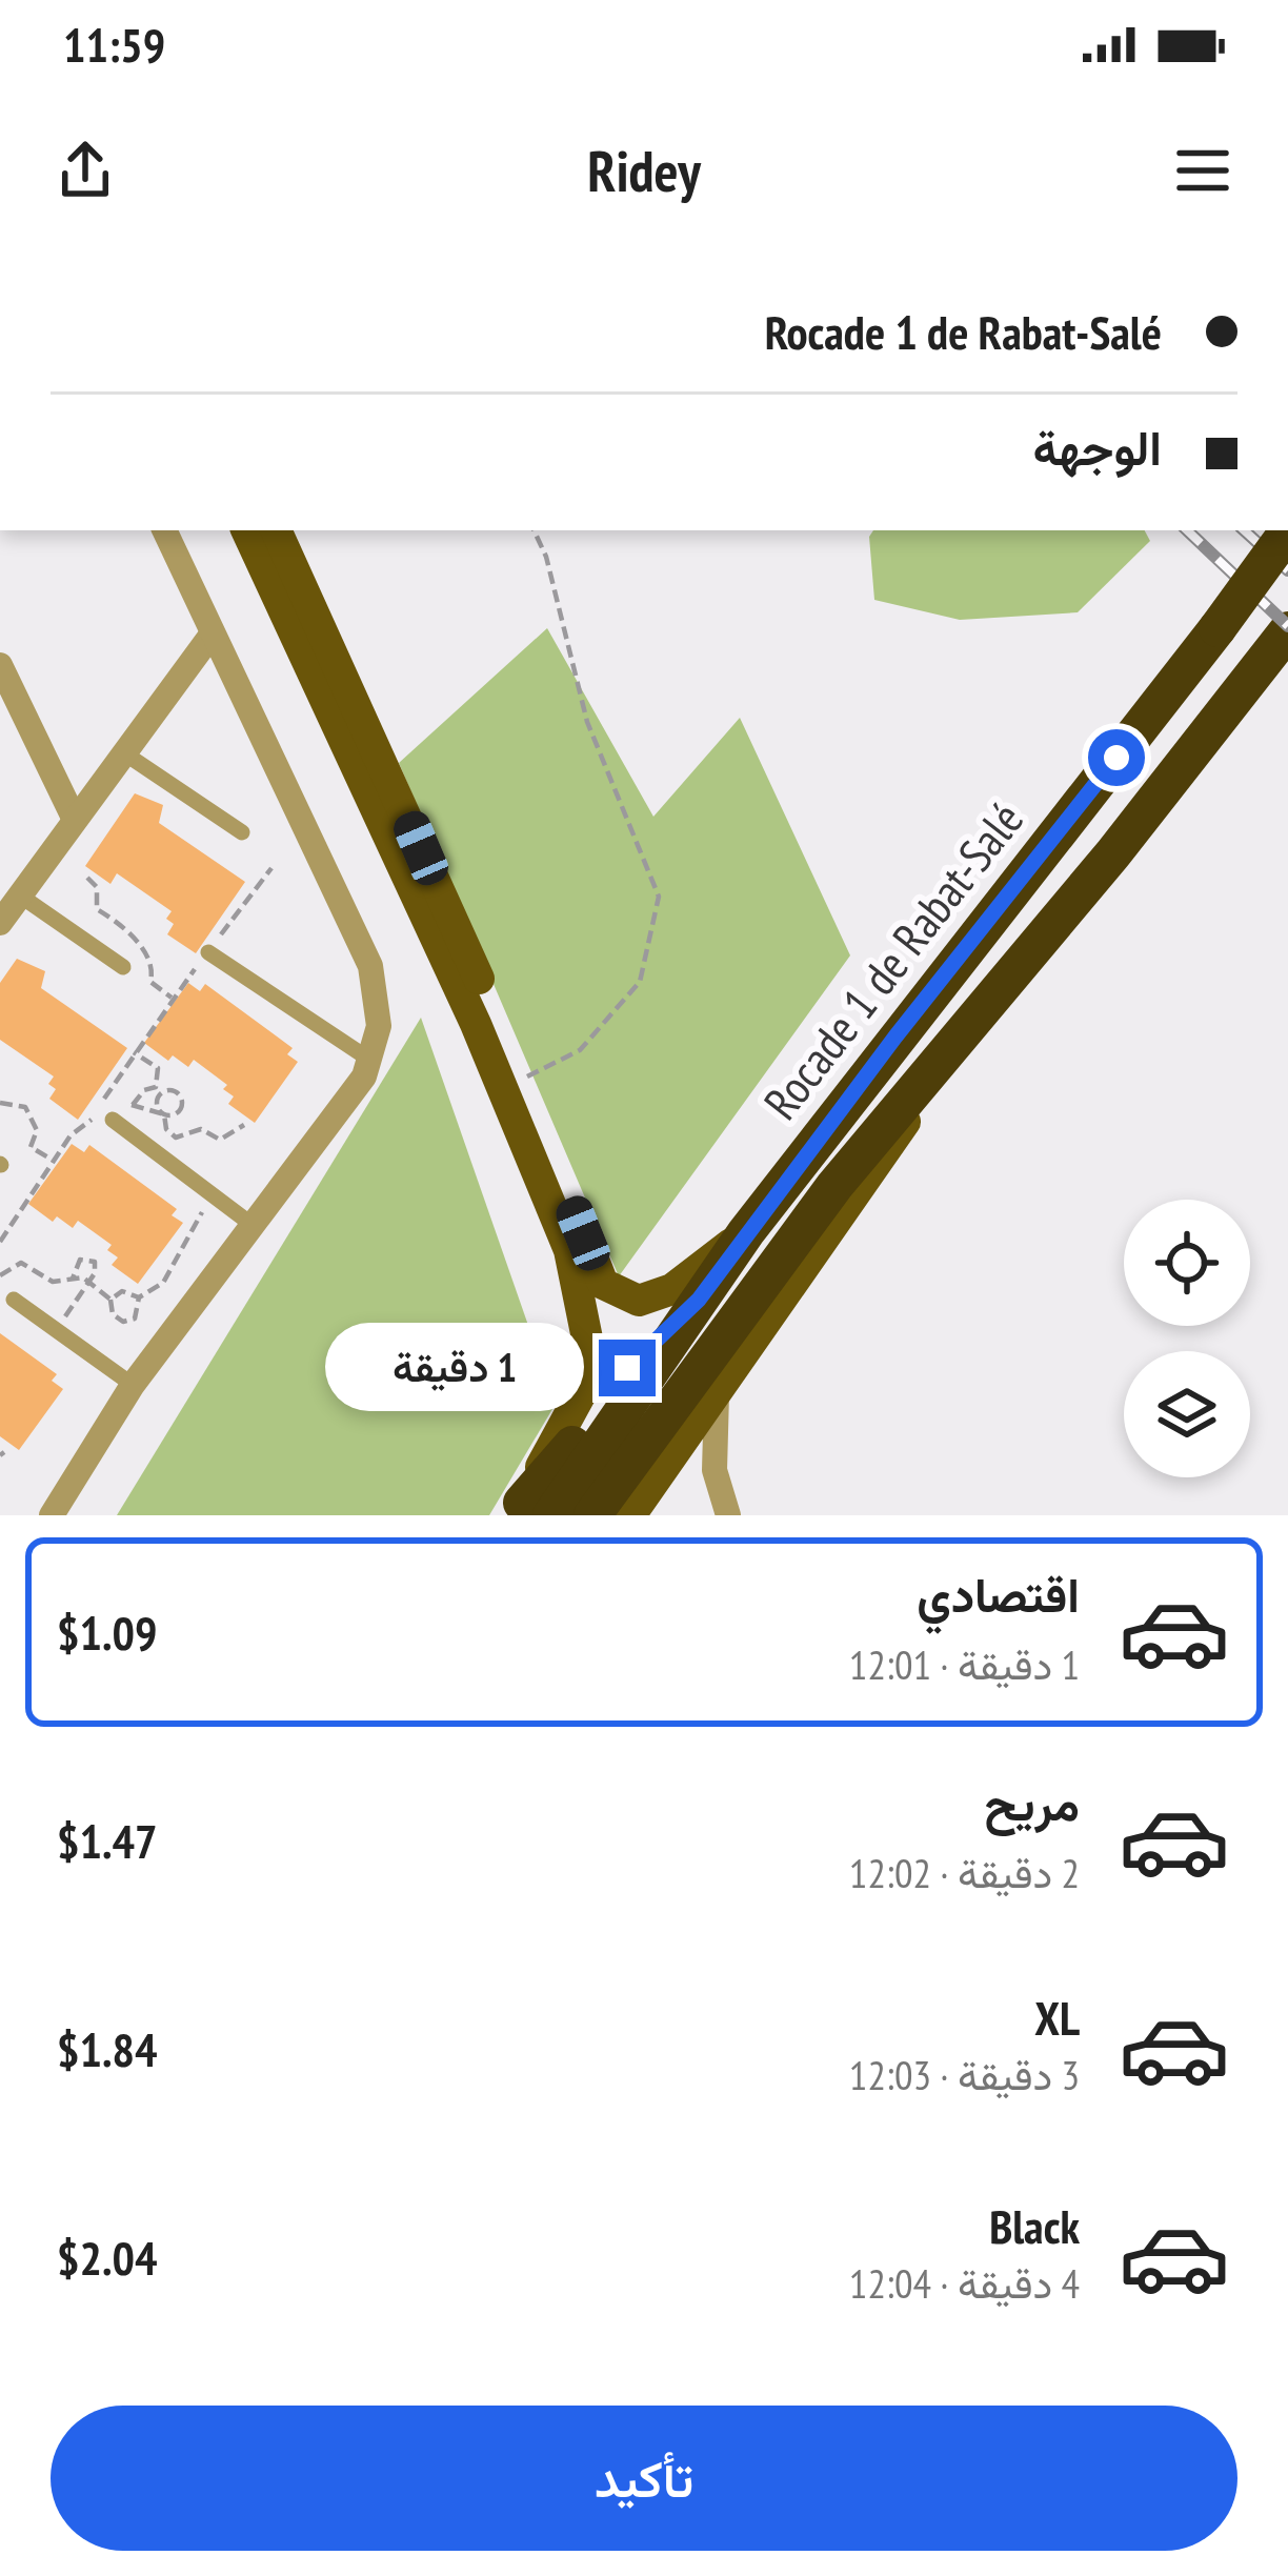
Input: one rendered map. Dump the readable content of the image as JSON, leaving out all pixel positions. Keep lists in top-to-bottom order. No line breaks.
{"streets":{"highway":["Rocade 1 de Rabat-Salé"]},"page":{"status":"11:59","header":"Ridey","banner":["Rocade 1 de Rabat-Salé","الوجهة"],"bubble":"1 دقيقة","list":[{"name":"اقتصادي","note":"1 دقيقة · 12:01","value":"$1.09"},{"name":"مريح","note":"2 دقيقة · 12:02","value":"$1.47"},{"name":"XL","note":"3 دقيقة · 12:03","value":"$1.84"},{"name":"Black","note":"4 دقيقة · 12:04","value":"$2.04"}],"buttons":"تأكيد"}}
